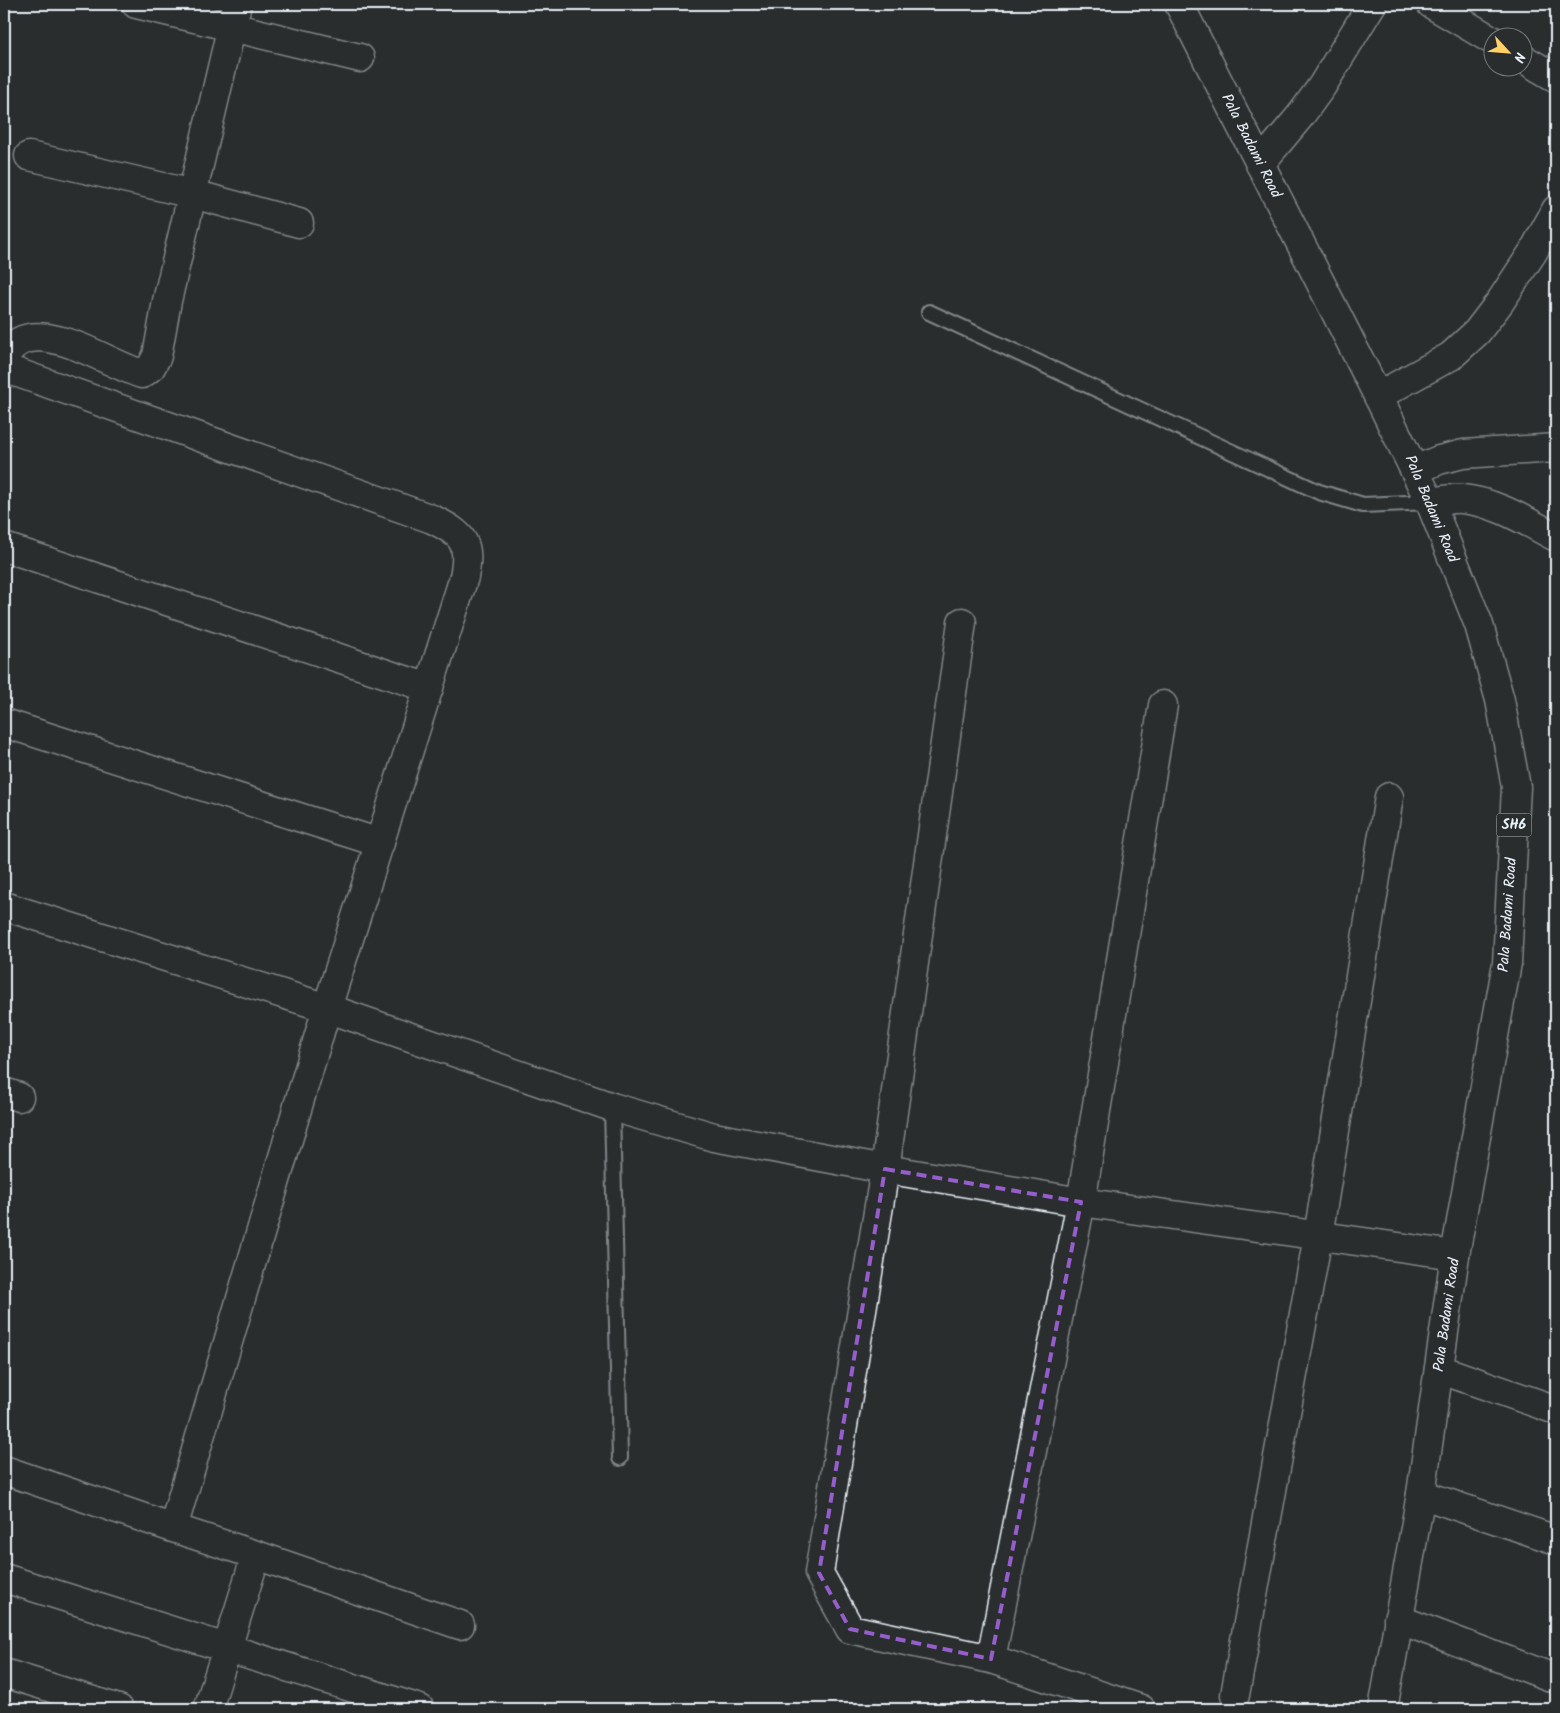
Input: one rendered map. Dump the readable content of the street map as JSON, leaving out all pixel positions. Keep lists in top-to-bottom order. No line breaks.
{"streets":{"street":["Pala Badami Road","SH6"]},"north":"bottom right"}
